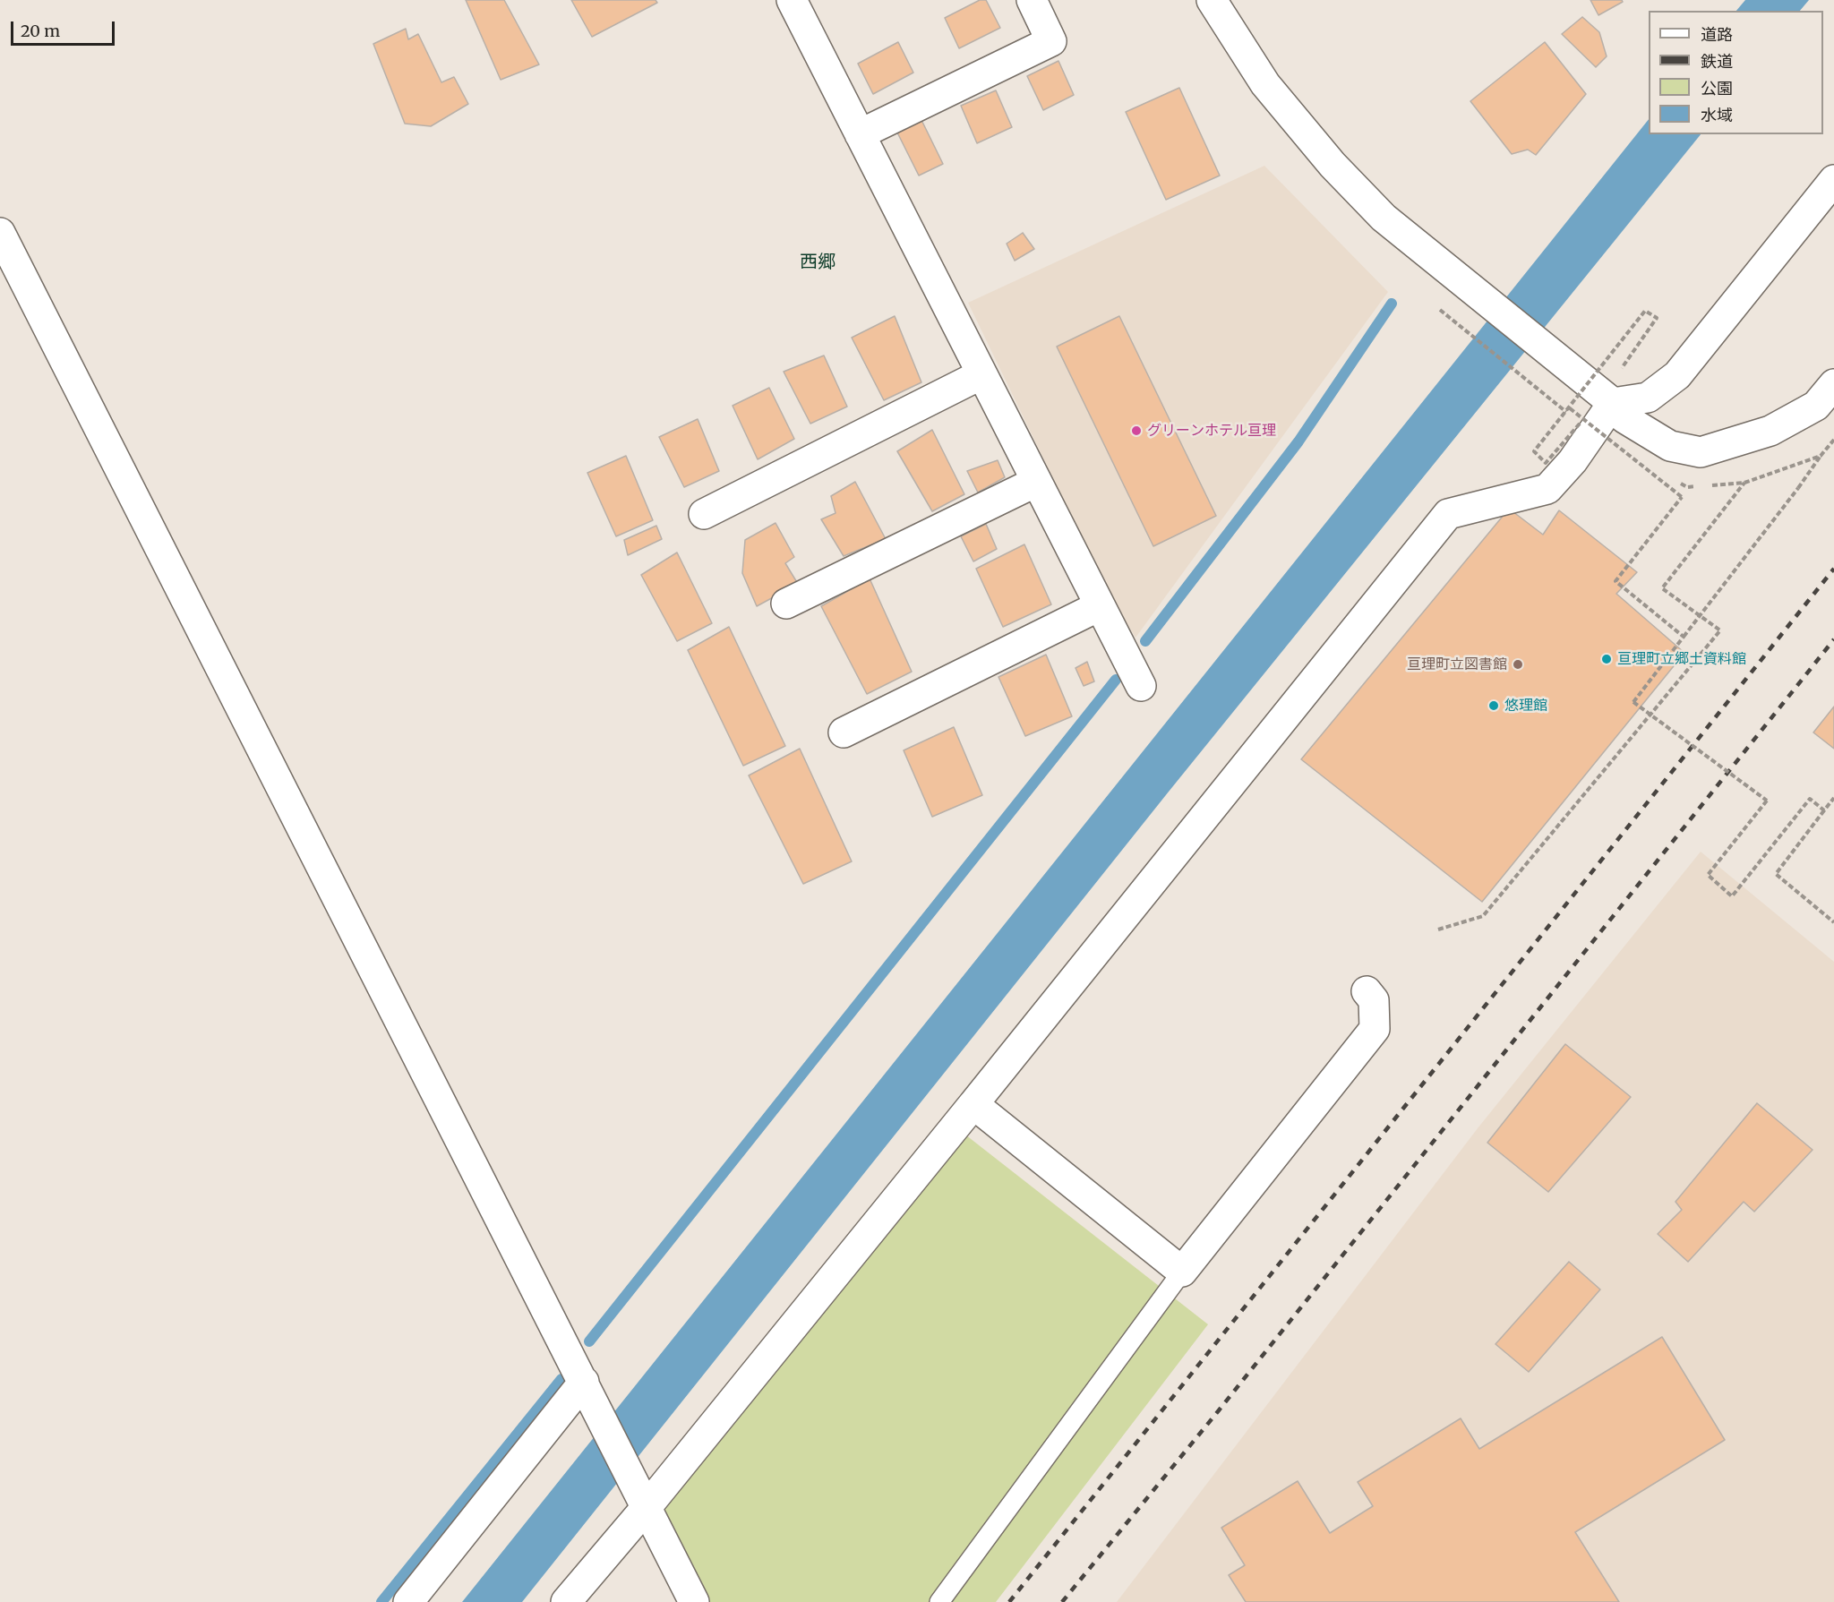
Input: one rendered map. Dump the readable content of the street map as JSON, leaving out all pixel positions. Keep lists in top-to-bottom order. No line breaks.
{"districts":["西郷"],"places":["グリーンホテル亘理","亘理町立郷土資料館","亘理町立図書館","悠理館"],"legend":["道路","鉄道","公園","水域"],"scale_bar":"20 m"}
